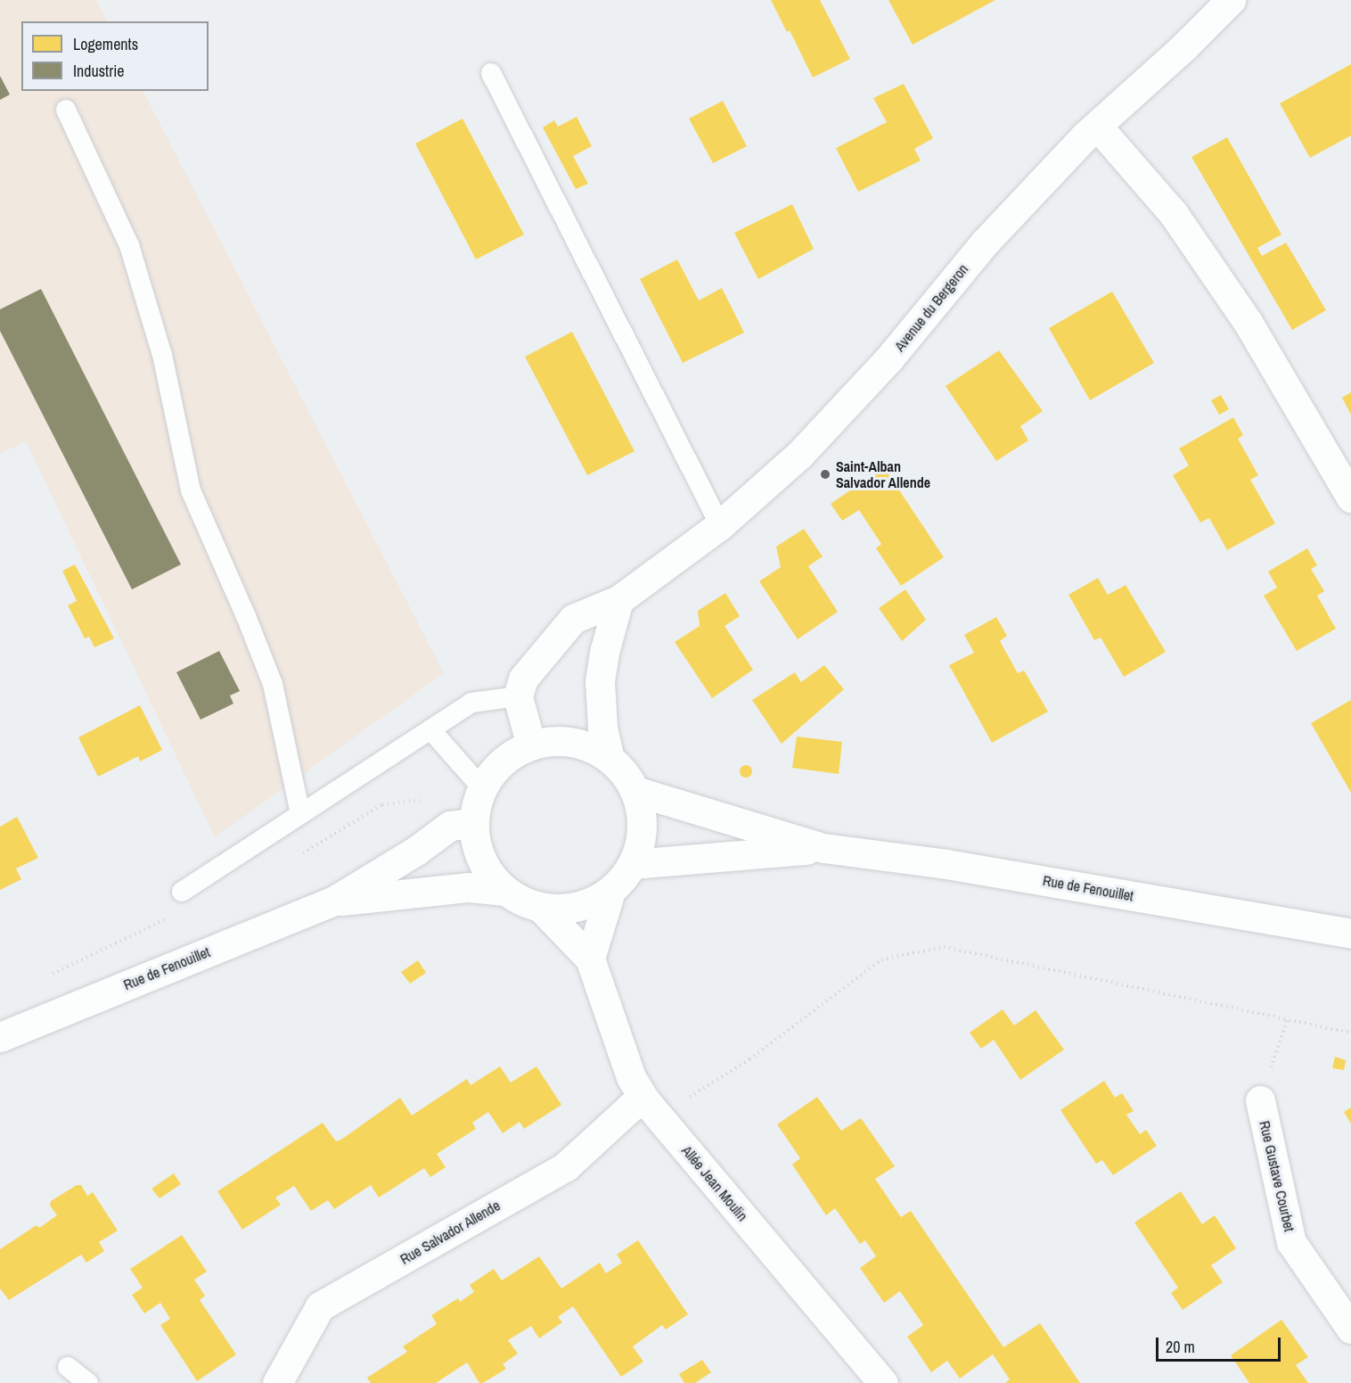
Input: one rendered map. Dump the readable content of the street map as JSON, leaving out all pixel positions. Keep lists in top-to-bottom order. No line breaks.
{"streets":{"street":["Avenue du Bergeron","Rue de Fenouillet","Rue Gustave Courbet","Allée Jean Moulin","Rue Salvador Allende"]},"crossings":[["Rue de Fenouillet","Allée Jean Moulin"],["Allée Jean Moulin","Rue Salvador Allende"]],"places":["Saint-Alban Salvador Allende"],"legend":["Logements","Industrie"],"scale_bar":"20 m"}
